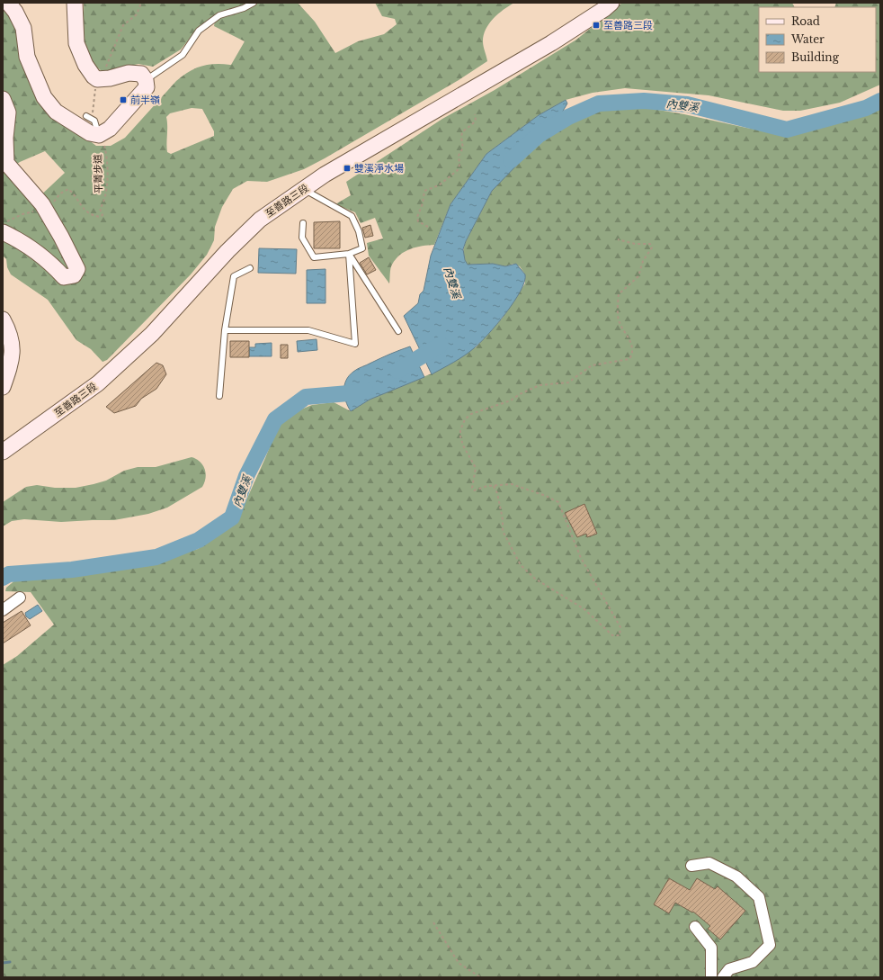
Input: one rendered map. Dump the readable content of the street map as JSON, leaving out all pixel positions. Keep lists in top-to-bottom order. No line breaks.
{"streets":{"street":["至善路三段"],"path":["平菁步道"]},"water":["內雙溪"],"places":{"transit":["至善路三段","前半嶺","雙溪淨水場"]},"legend":["Road","Water","Building"]}
